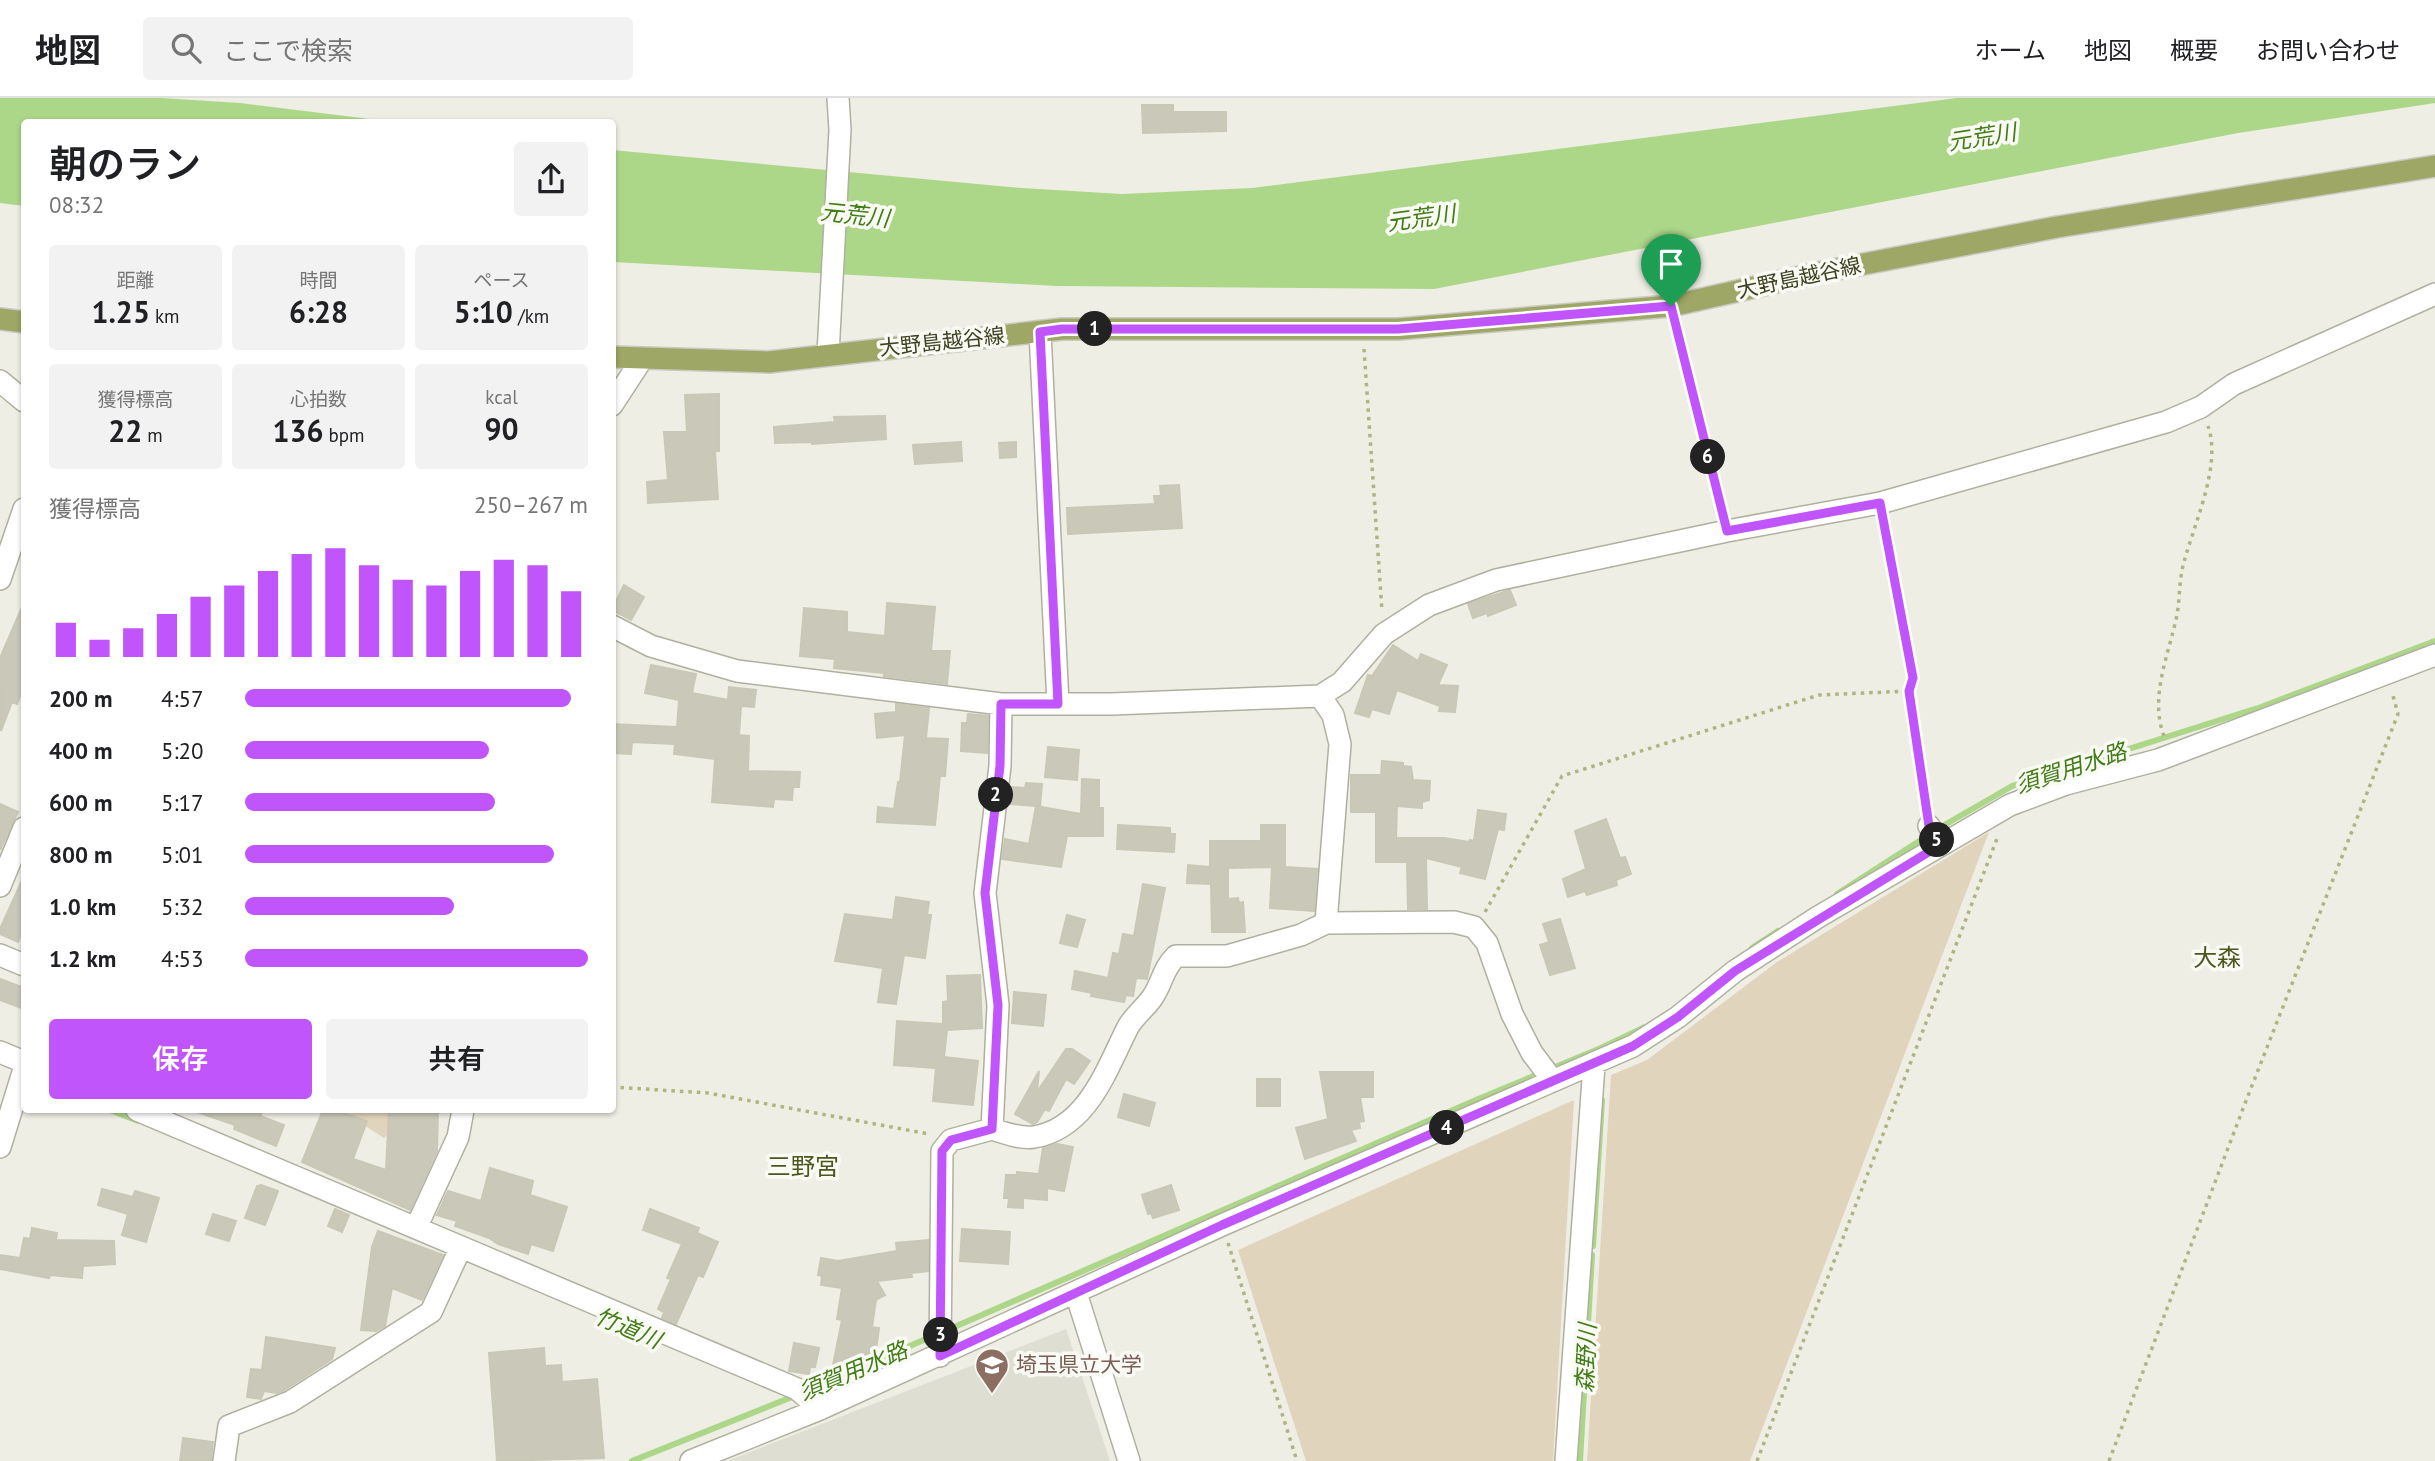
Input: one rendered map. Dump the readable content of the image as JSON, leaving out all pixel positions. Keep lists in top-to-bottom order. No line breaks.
{"streets":{"main road":["大野島越谷線"]},"districts":["大森","三野宮"],"water":["元荒川","須賀用水路","竹道川","森野川"],"places":{"school or university":["埼玉県立大学"]},"page":{"header":"地図","search":"ここで検索","nav":["ホーム","地図","概要","お問い合わせ"],"heading":["朝のラン","08:32"],"stats":[["距離","1.25 km"],["時間","6:28"],["ペース","5:10 /km"],["獲得標高","22 m"],["心拍数","136 bpm"],["kcal","90"]],"pins":["1","6","2","5","4","3"],"chart":["獲得標高","250–267 m"],"list":[{"name":"200 m","note":"4:57"},{"name":"400 m","note":"5:20"},{"name":"600 m","note":"5:17"},{"name":"800 m","note":"5:01"},{"name":"1.0 km","note":"5:32"},{"name":"1.2 km","note":"4:53"}],"buttons":["保存","共有"]}}
